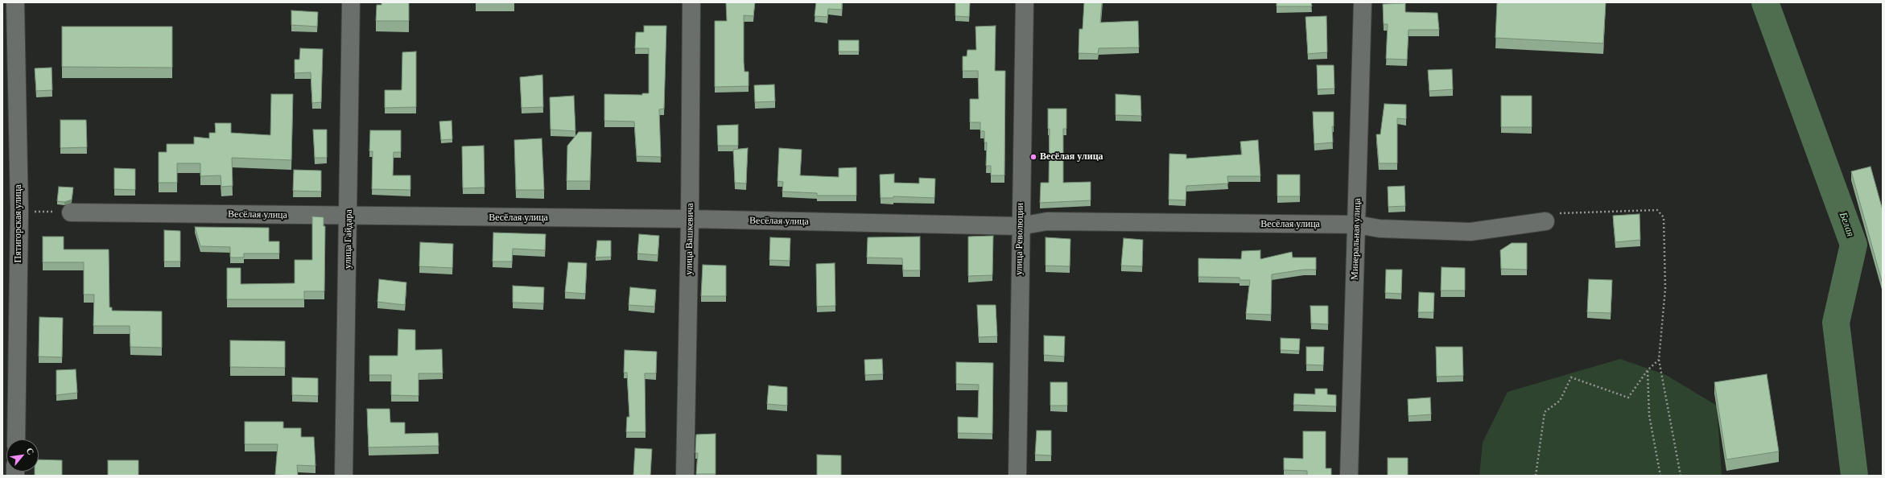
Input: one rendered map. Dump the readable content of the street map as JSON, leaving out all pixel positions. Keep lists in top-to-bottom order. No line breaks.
{"streets":{"street":["Весёлая улица","Пятигорская улица","улица Гайдара","улица Вашкевича","улица Революции","Минеральная улица"]},"crossings":[["Весёлая улица","улица Гайдара"],["Весёлая улица","улица Вашкевича"],["Весёлая улица","улица Революции"],["Весёлая улица","Минеральная улица"]],"water":["Белая"],"places":["Весёлая улица"],"north":"top right"}
